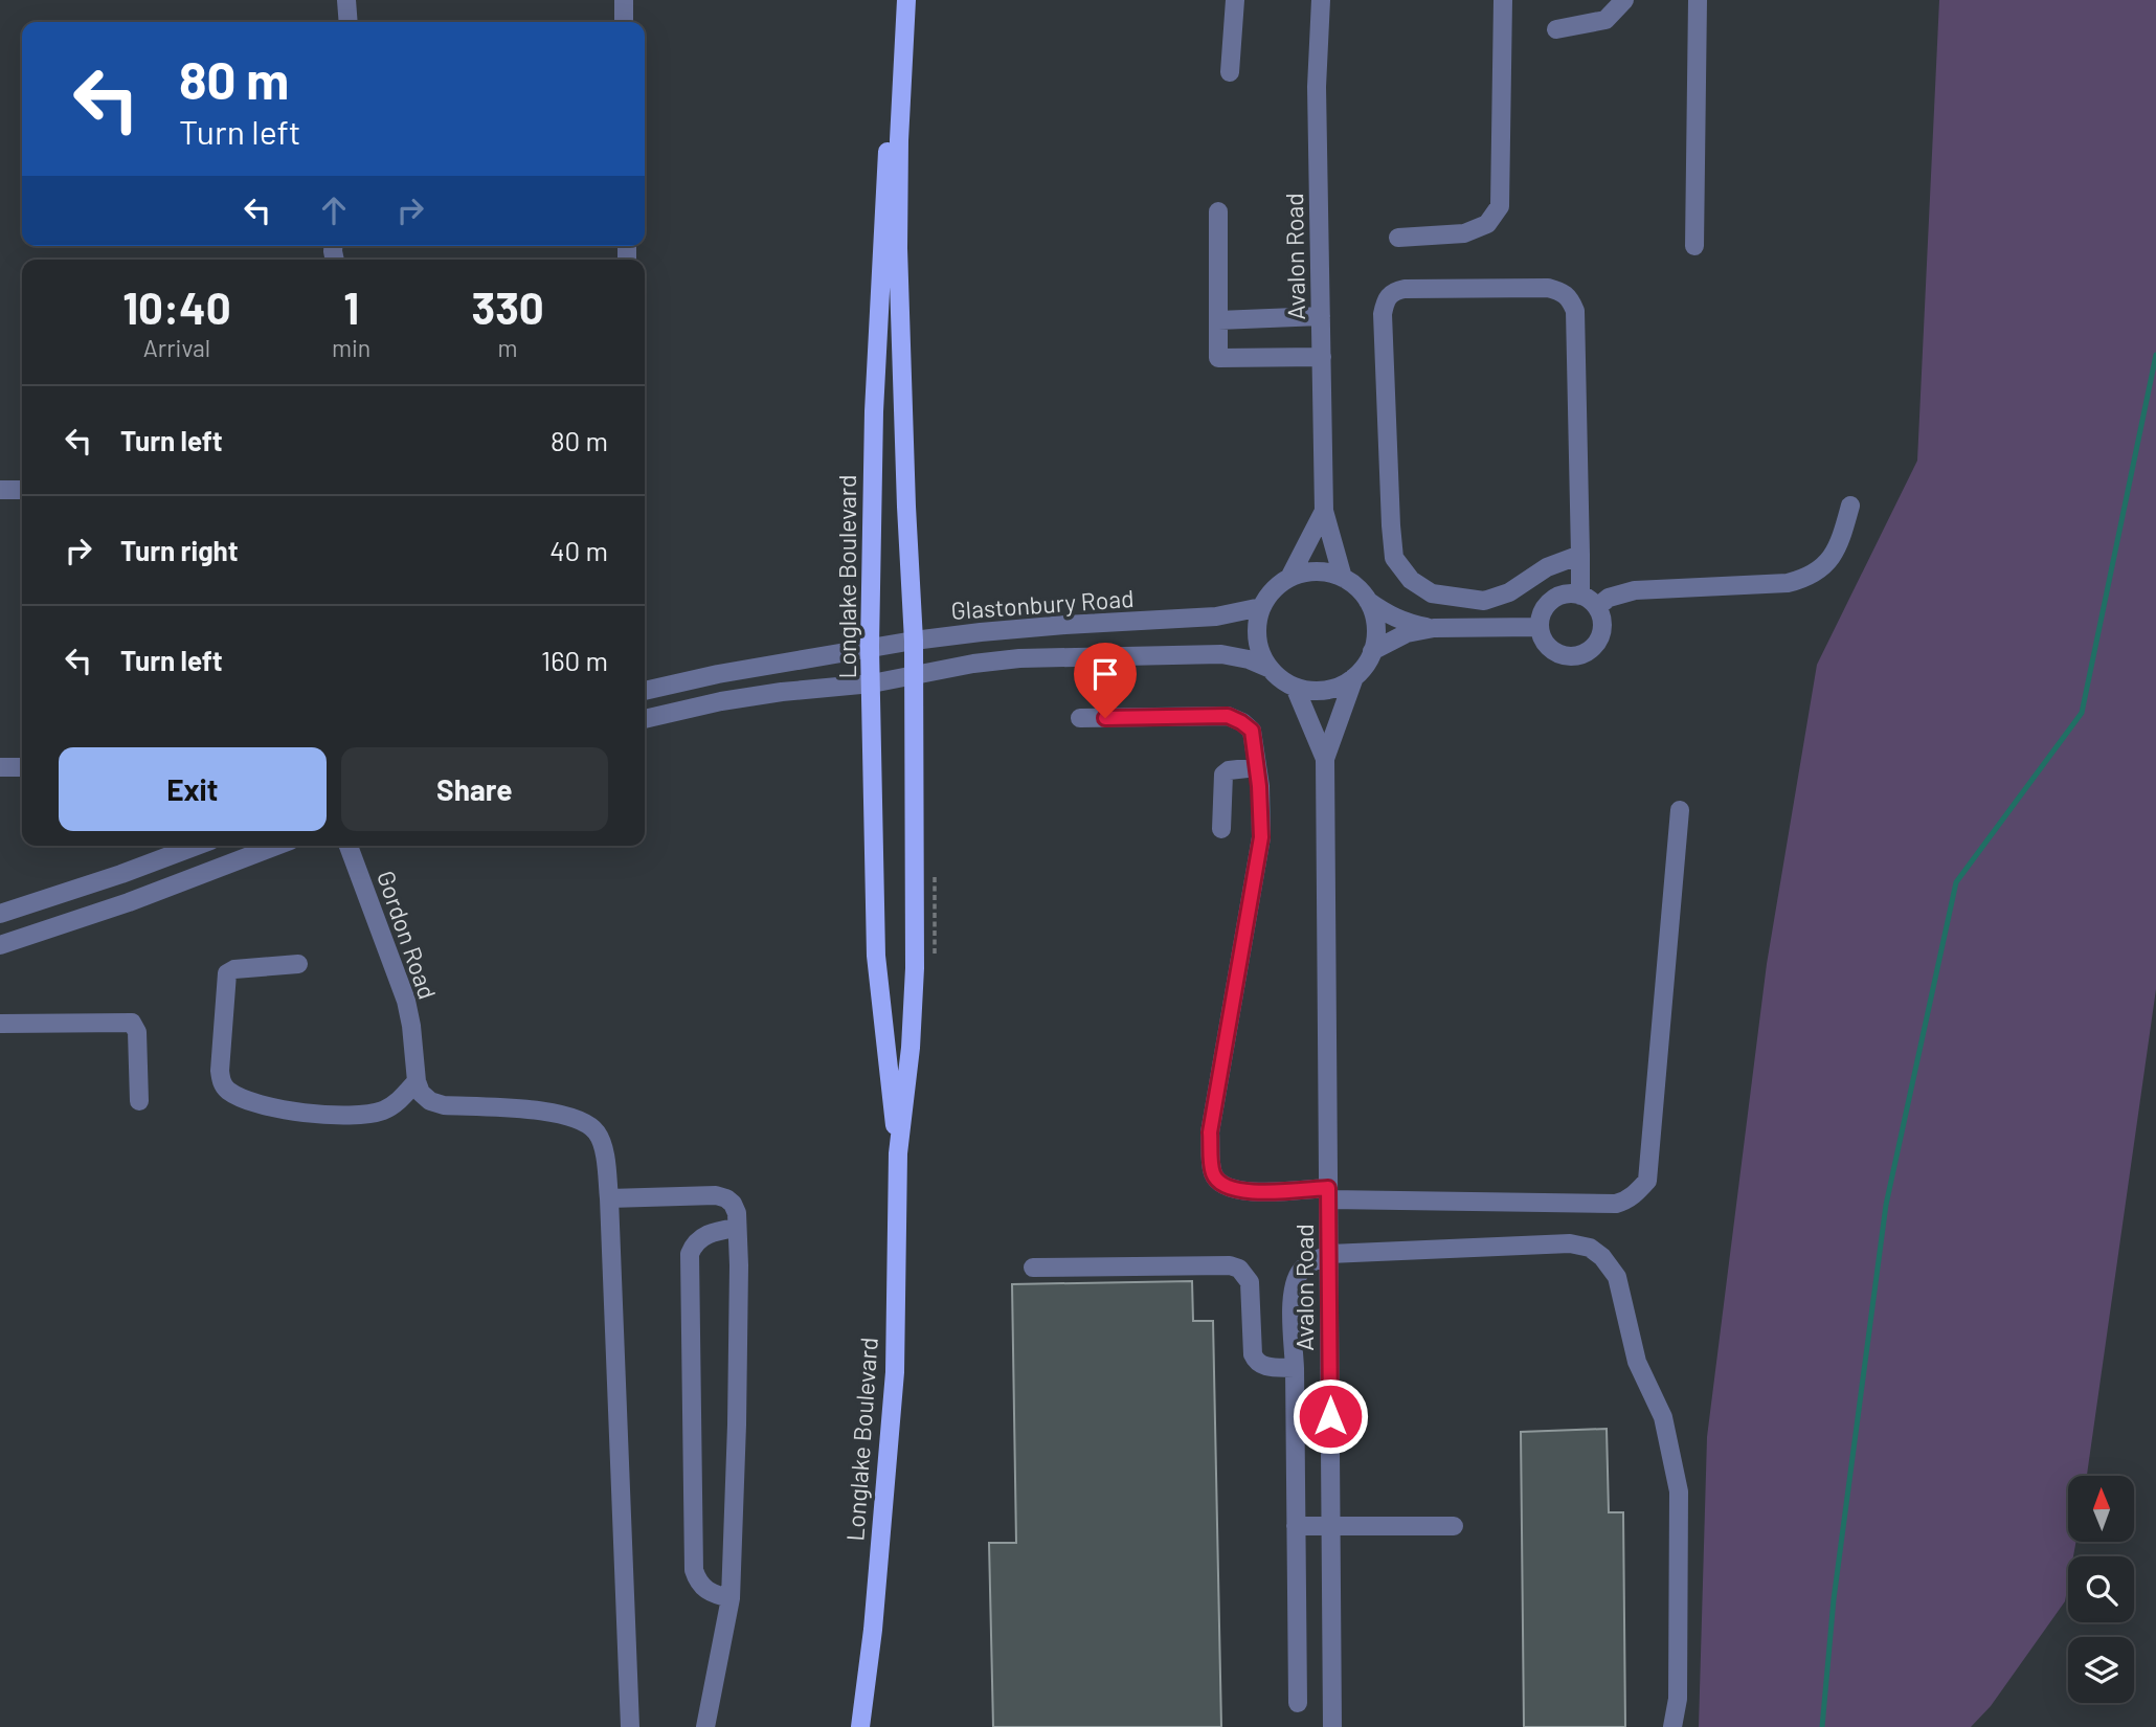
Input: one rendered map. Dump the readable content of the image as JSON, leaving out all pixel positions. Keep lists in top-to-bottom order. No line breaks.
{"streets":{"main road":["Longlake Boulevard"],"street":["Avalon Road","Glastonbury Road","Gordon Road"]},"crossings":[["Avalon Road","Glastonbury Road"],["Longlake Boulevard","Glastonbury Road"]],"north":"top","page":{"turn":["80 m","Turn left"],"eta":["10:40","Arrival","1","min","330","m"],"list":[{"name":"Turn left","value":"80 m"},{"name":"Turn right","value":"40 m"},{"name":"Turn left","value":"160 m"}],"buttons":["Exit","Share"]}}
